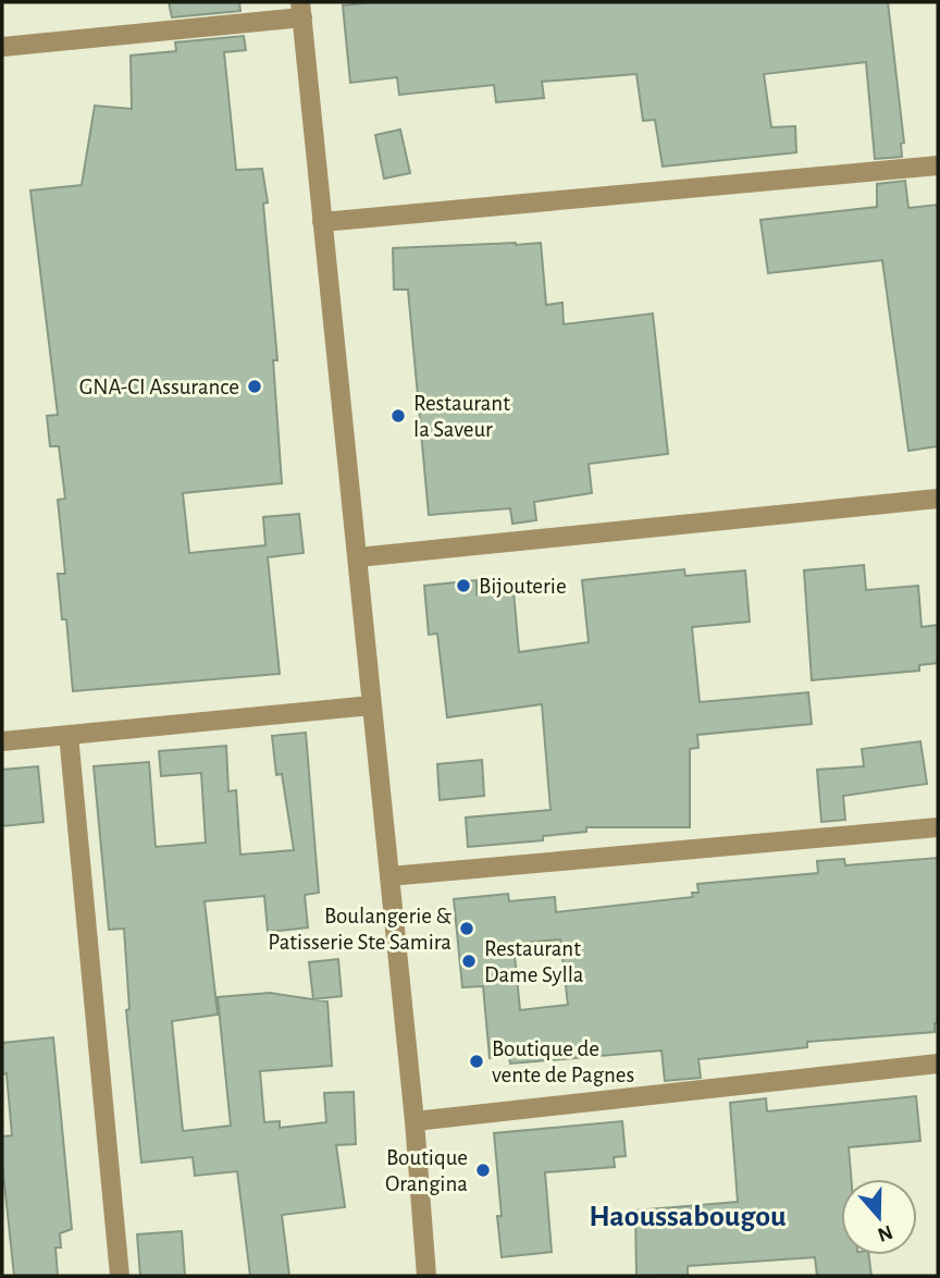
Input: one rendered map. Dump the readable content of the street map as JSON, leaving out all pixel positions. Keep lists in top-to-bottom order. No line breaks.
{"districts":["Haoussabougou"],"places":["GNA-CI Assurance","Restaurant la Saveur","Bijouterie","Boulangerie & Patisserie Ste Samira","Restaurant Dame Sylla","Boutique de vente de Pagnes","Boutique Orangina"],"north":"bottom"}
